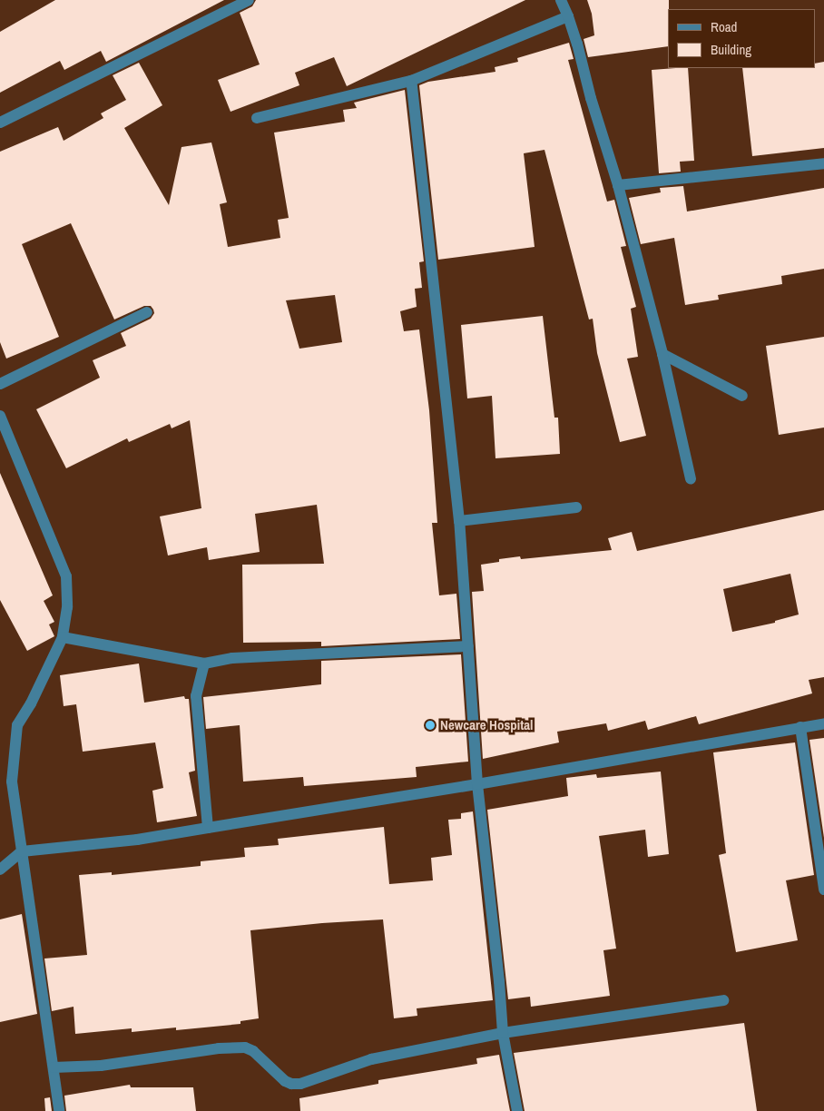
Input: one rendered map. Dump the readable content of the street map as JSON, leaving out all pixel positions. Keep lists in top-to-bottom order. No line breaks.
{"places":["Newcare Hospital"],"legend":["Road","Building"]}
